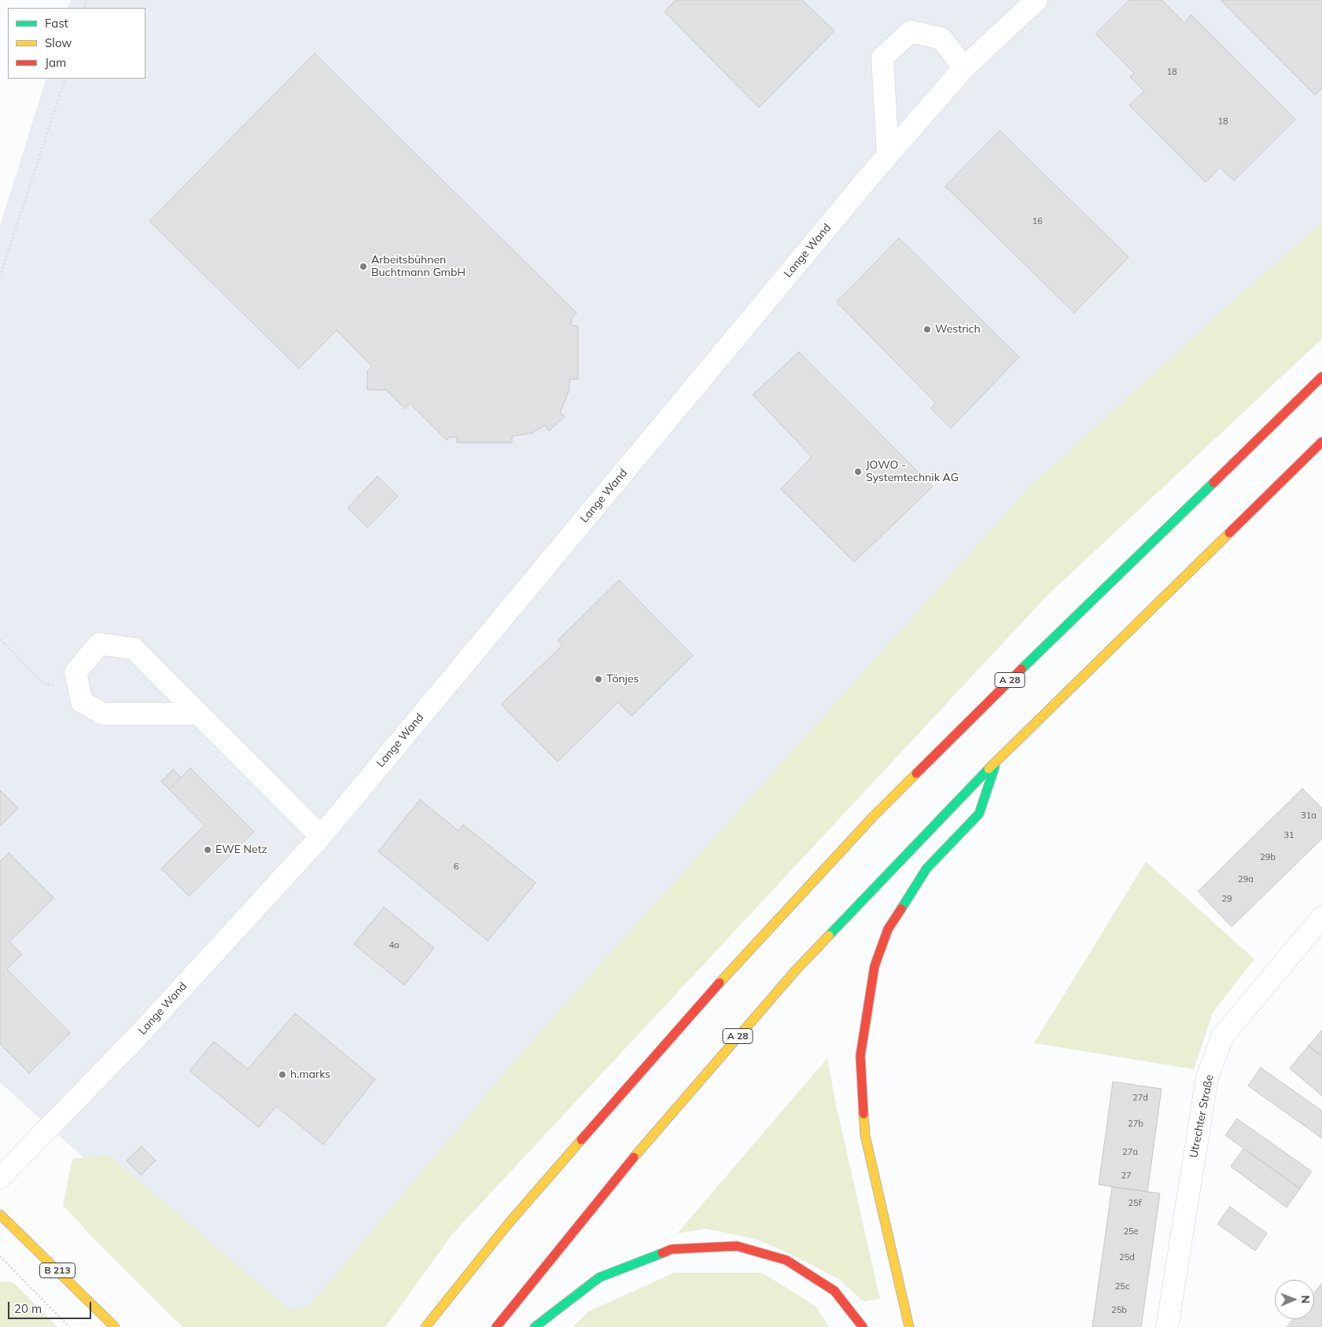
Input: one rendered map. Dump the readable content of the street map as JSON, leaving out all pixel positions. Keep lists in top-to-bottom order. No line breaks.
{"streets":{"main road":["A 28","B 213"],"street":["Lange Wand","Utrechter Straße"]},"places":["Arbeitsbühnen Buchtmann GmbH","Westrich","JOWO ‑ Systemtechnik AG","Tönjes","EWE Netz","h.marks"],"house_numbers":["18","18","16","31a","31","29b","6","29a","29","4a","27d","27b","27a","27","25f","25e","25d","25c","25b"],"legend":["Fast","Slow","Jam"],"scale_bar":"20 m","north":"right"}
